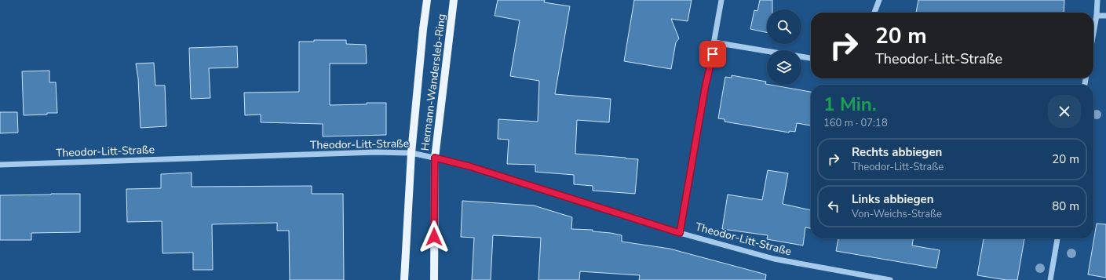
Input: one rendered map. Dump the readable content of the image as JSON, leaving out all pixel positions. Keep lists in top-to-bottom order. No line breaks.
{"streets":{"main road":["Hermann-Wandersleb-Ring"],"street":["Theodor-Litt-Straße"]},"crossings":[["Hermann-Wandersleb-Ring","Theodor-Litt-Straße"]],"page":{"turn":["20 m","Theodor-Litt-Straße"],"heading":["1 Min.","160 m · 07:18"],"list":[{"name":"Rechts abbiegen","note":"Theodor-Litt-Straße","value":"20 m"},{"name":"Links abbiegen","note":"Von-Weichs-Straße","value":"80 m"}]}}
